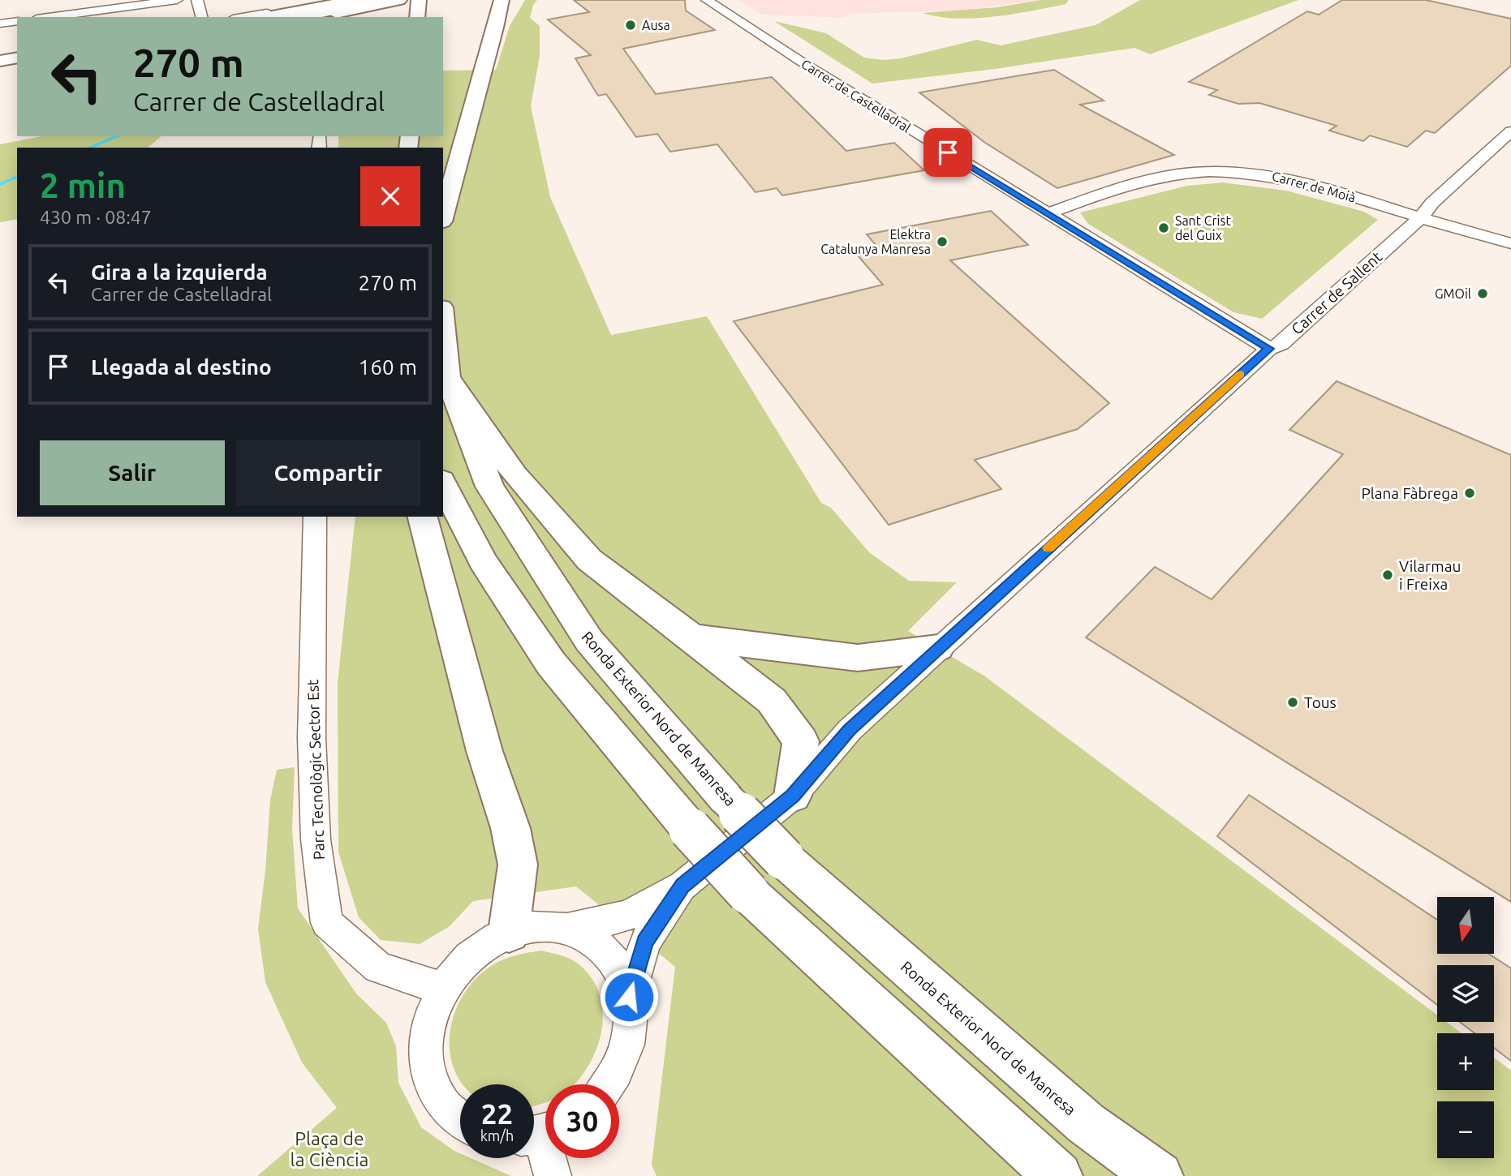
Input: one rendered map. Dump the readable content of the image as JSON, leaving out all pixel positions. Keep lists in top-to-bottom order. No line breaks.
{"streets":{"main road":["Ronda Exterior Nord de Manresa"],"street":["Carrer de Castelladral","Carrer de Moià","Carrer de Sallent","Parc Tecnològic Sector Est"]},"crossings":[["Carrer de Castelladral","Carrer de Moià"],["Carrer de Castelladral","Carrer de Sallent"],["Carrer de Moià","Carrer de Sallent"]],"parks":["Plaça de la Ciència"],"places":["Ausa","Sant Crist del Guix","Elektra Catalunya Manresa","GMOil","Plana Fàbrega","Vilarmau i Freixa","Tous"],"north":"bottom","page":{"turn":["270 m","Carrer de Castelladral"],"heading":["2 min","430 m · 08:47"],"list":[{"name":"Gira a la izquierda","note":"Carrer de Castelladral","value":"270 m"},{"name":"Llegada al destino","value":"160 m"}],"buttons":["Salir","Compartir"],"map_buttons":["+","−"],"speed":"22 km/h","limit":"30"}}
